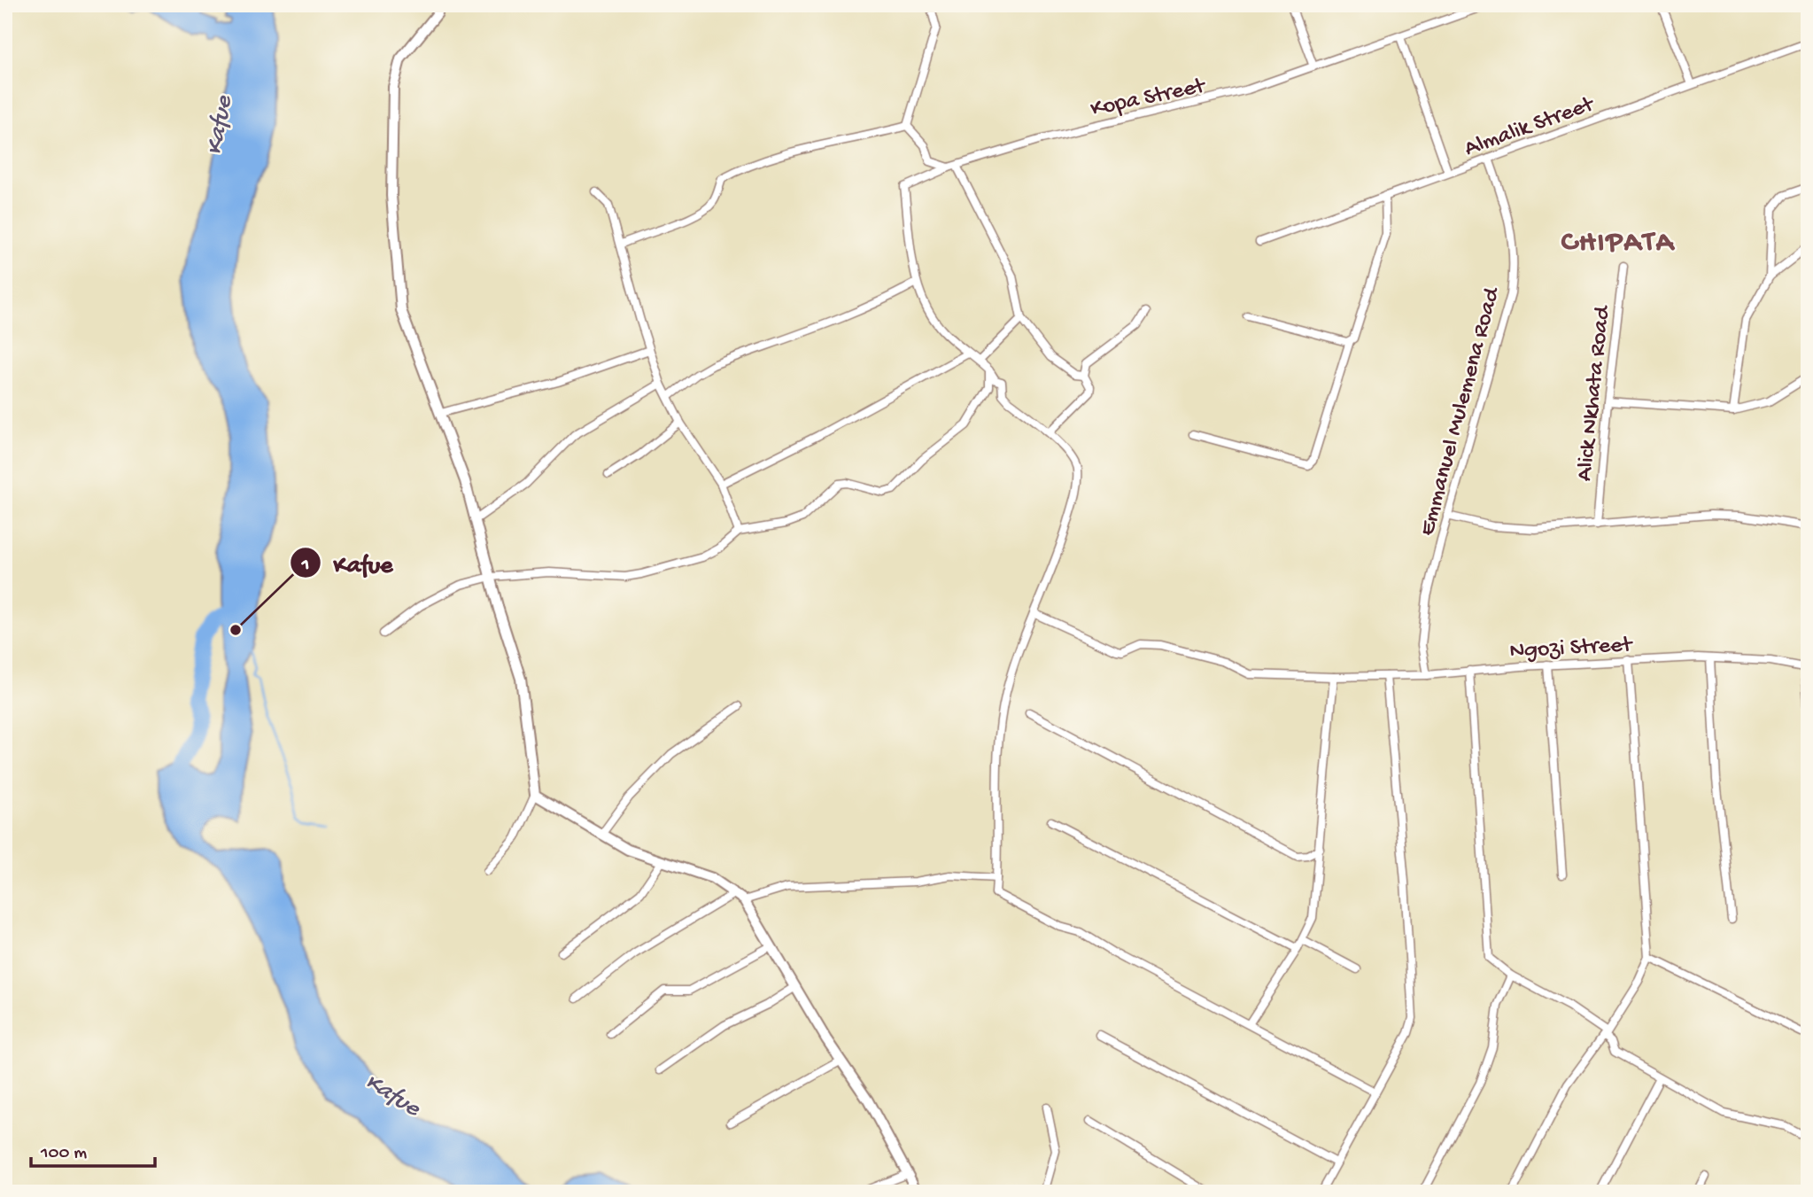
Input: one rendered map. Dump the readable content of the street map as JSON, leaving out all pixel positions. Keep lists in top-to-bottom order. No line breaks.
{"streets":{"street":["Kopa Street","Almalik Street","Alick Nkhata Road","Emmanuel Mulemena Road","Ngozi Street"]},"crossings":[["Almalik Street","Emmanuel Mulemena Road"],["Emmanuel Mulemena Road","Ngozi Street"]],"districts":["CHIPATA"],"water":["Kafue"],"places":["Kafue"],"scale_bar":"100 m"}
